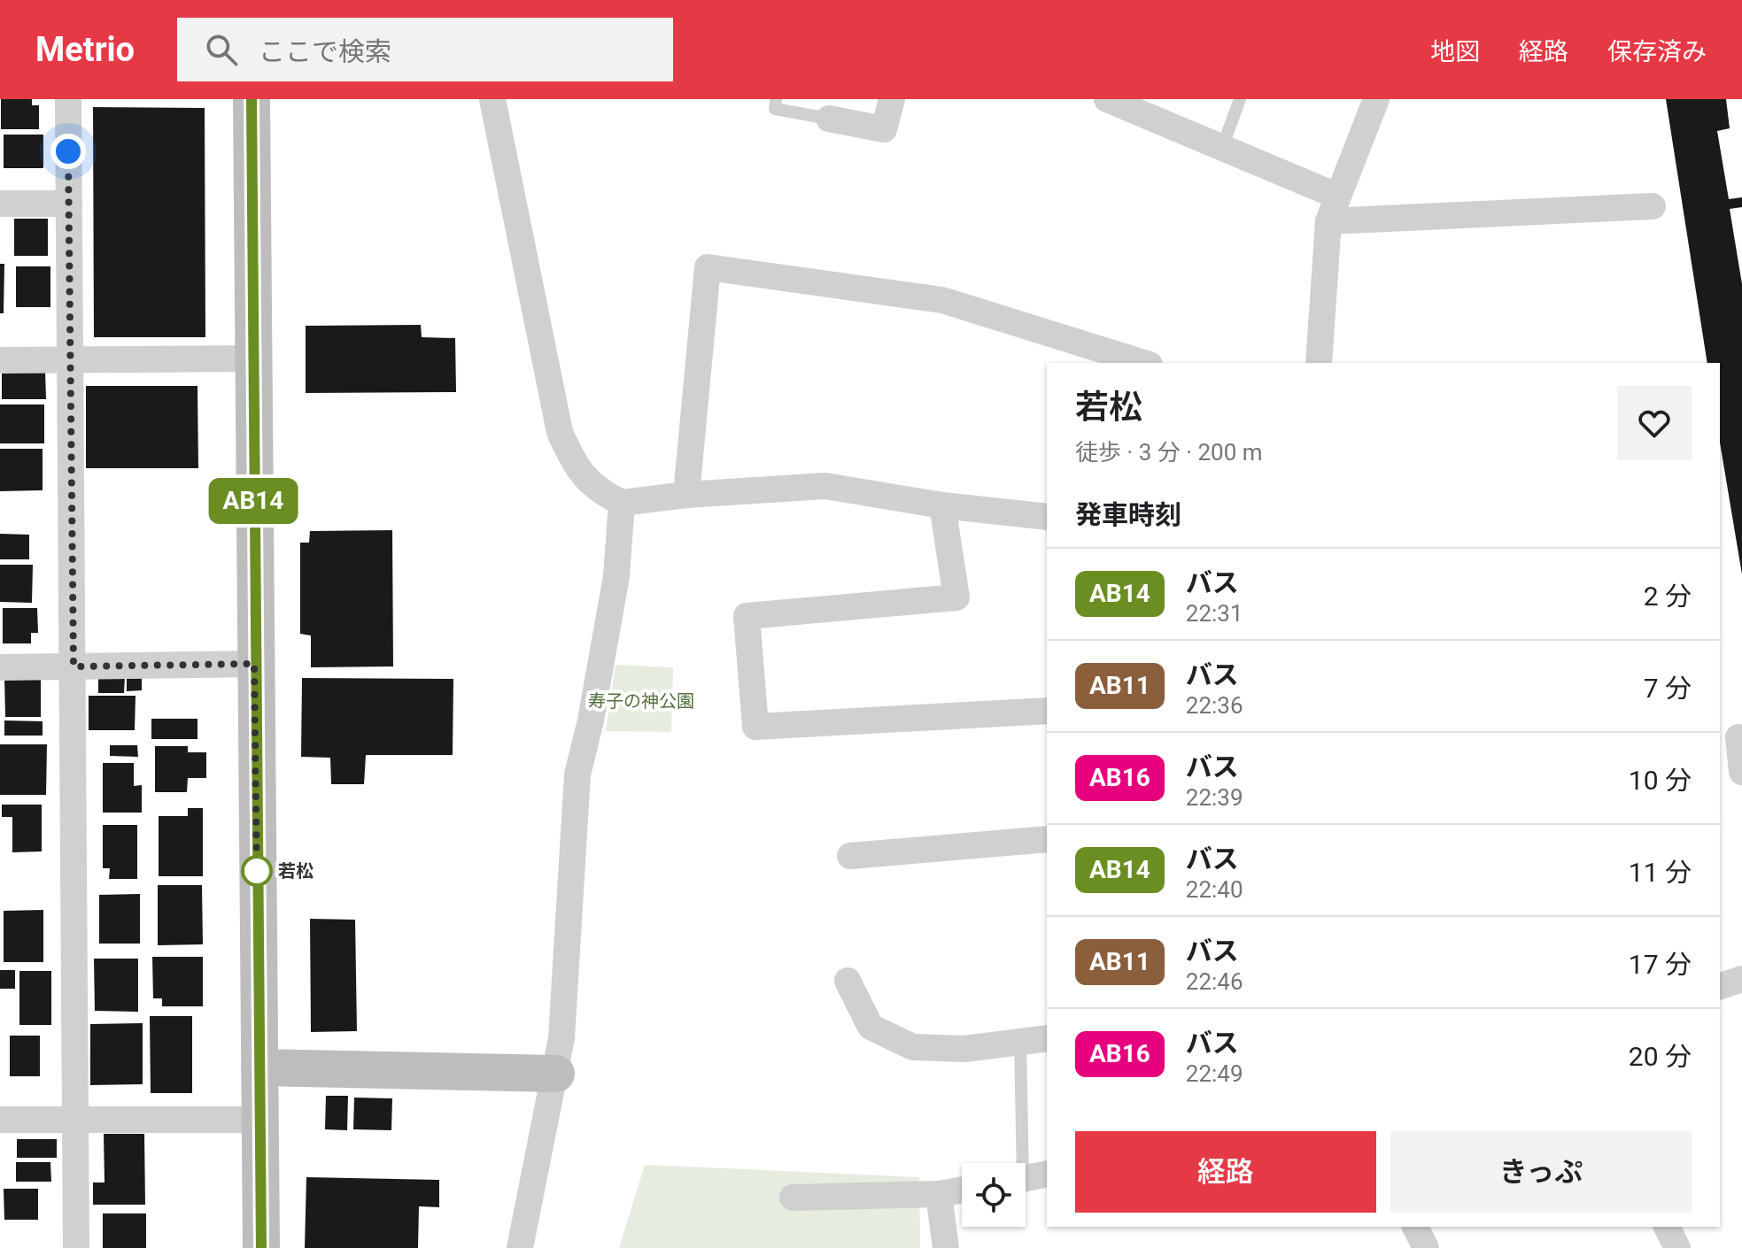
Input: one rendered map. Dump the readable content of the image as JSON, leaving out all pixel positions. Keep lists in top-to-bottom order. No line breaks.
{"parks":["寿子の神公園"],"places":["若松"],"lines":["bus line AB14"],"page":{"header":"Metrio","search":"ここで検索","nav":["地図","経路","保存済み"],"on_map":"AB14","heading":[["若松","徒歩 · 3 分 · 200 m"],"発車時刻"],"list":[{"mark":"AB14","name":"バス","note":"22:31","value":"2 分"},{"mark":"AB11","name":"バス","note":"22:36","value":"7 分"},{"mark":"AB16","name":"バス","note":"22:39","value":"10 分"},{"mark":"AB14","name":"バス","note":"22:40","value":"11 分"},{"mark":"AB11","name":"バス","note":"22:46","value":"17 分"},{"mark":"AB16","name":"バス","note":"22:49","value":"20 分"}],"buttons":["経路","きっぷ"]}}
